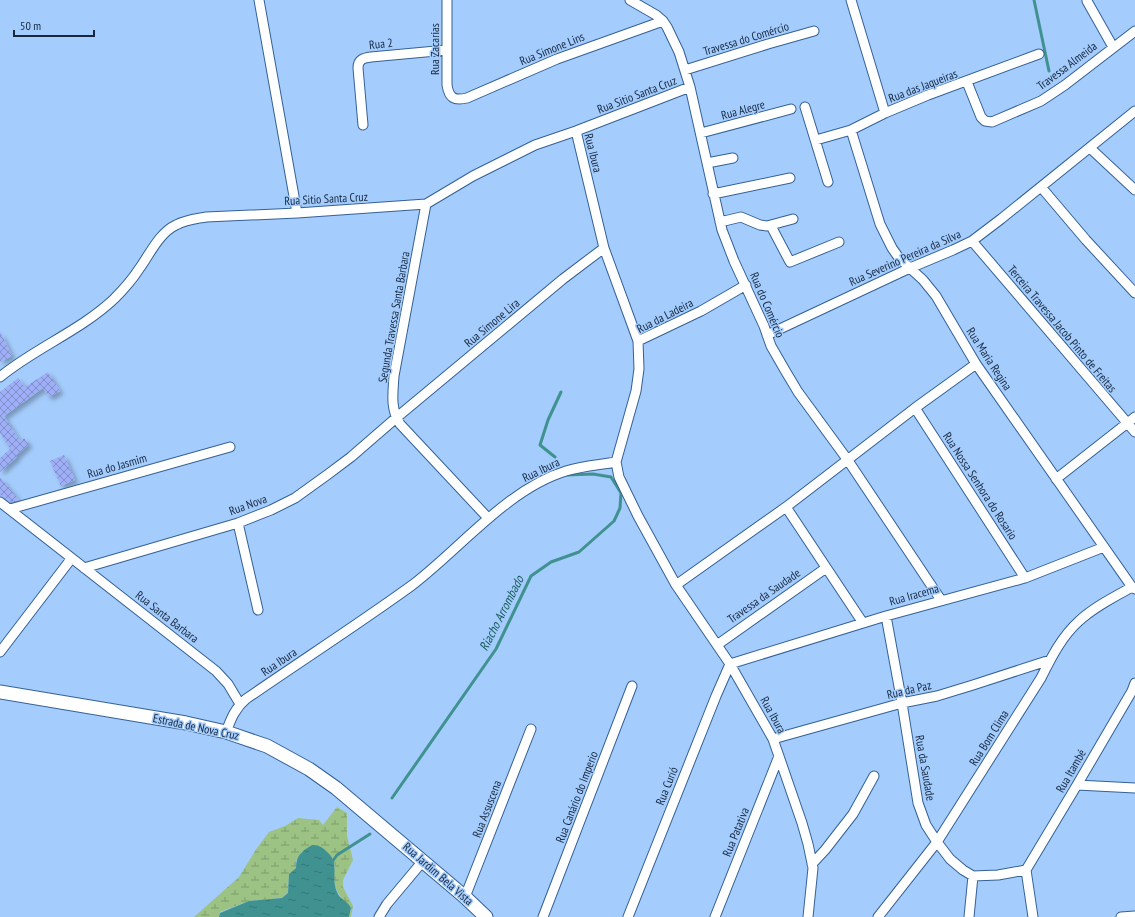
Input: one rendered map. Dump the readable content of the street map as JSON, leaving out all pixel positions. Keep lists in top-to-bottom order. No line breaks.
{"streets":{"main road":["Estrada de Nova Cruz","Rua Jardim Bela Vista"],"street":["Travessa do Comércio","Rua 2","Rua Zacarias","Rua Simone Lins","Travessa Almeida","Rua das Jaqueiras","Rua Sitio Santa Cruz","Rua Alegre","Rua Ibura","Rua Severino Pereira da Silva","Rua do Comércio","Rua da Ladeira","Segunda Travessa Santa Barbara","Rua Simone Lira","Terceira Travessa Jacob Pinto de Freitas","Rua Maria Regina","Rua do Jasmim","Rua Nossa Senhora do Rosario","Rua Nova","Rua Iracema","Travessa da Saudade","Rua Santa Barbara","Rua da Paz","Rua Bom Clima","Rua da Saudade","Rua Itambé","Rua Curió","Rua Canário do Imperio","Rua Assuscena","Rua Patativa"]},"crossings":[["Travessa do Comércio","Rua do Comércio"],["Rua 2","Rua Zacarias"],["Rua Zacarias","Rua Simone Lins"],["Rua Simone Lins","Rua do Comércio"],["Travessa Almeida","Rua das Jaqueiras"],["Rua das Jaqueiras","Rua Maria Regina"],["Rua Sitio Santa Cruz","Rua Ibura"],["Rua Sitio Santa Cruz","Rua do Comércio"],["Rua Sitio Santa Cruz","Segunda Travessa Santa Barbara"],["Rua Alegre","Rua do Comércio"],["Rua Ibura","Rua da Ladeira"],["Rua Ibura","Segunda Travessa Santa Barbara"],["Rua Ibura","Rua Simone Lira"],["Rua Ibura","Rua Iracema"],["Rua Ibura","Travessa da Saudade"],["Rua Ibura","Rua Santa Barbara"],["Rua Ibura","Rua da Paz"],["Rua Ibura","Estrada de Nova Cruz"],["Rua Ibura","Rua Curió"],["Rua Ibura","Rua Patativa"],["Rua Severino Pereira da Silva","Rua do Comércio"],["Rua Severino Pereira da Silva","Terceira Travessa Jacob Pinto de Freitas"],["Rua Severino Pereira da Silva","Rua Maria Regina"],["Rua do Comércio","Rua da Ladeira"],["Rua do Comércio","Rua Iracema"],["Segunda Travessa Santa Barbara","Rua Simone Lira"],["Segunda Travessa Santa Barbara","Rua Nova"],["Rua Simone Lira","Rua Nova"],["Rua Maria Regina","Rua Iracema"],["Rua Maria Regina","Rua Bom Clima"],["Rua do Jasmim","Rua Santa Barbara"],["Rua Nossa Senhora do Rosario","Rua Iracema"],["Rua Nova","Rua Santa Barbara"],["Rua Iracema","Rua da Saudade"],["Rua Iracema","Rua Curió"],["Rua da Paz","Rua Bom Clima"],["Rua da Paz","Rua da Saudade"],["Estrada de Nova Cruz","Rua Jardim Bela Vista"],["Rua Bom Clima","Rua da Saudade"],["Rua Assuscena","Rua Jardim Bela Vista"]],"water":["Riacho Arrombado"],"scale_bar":"50 m"}
